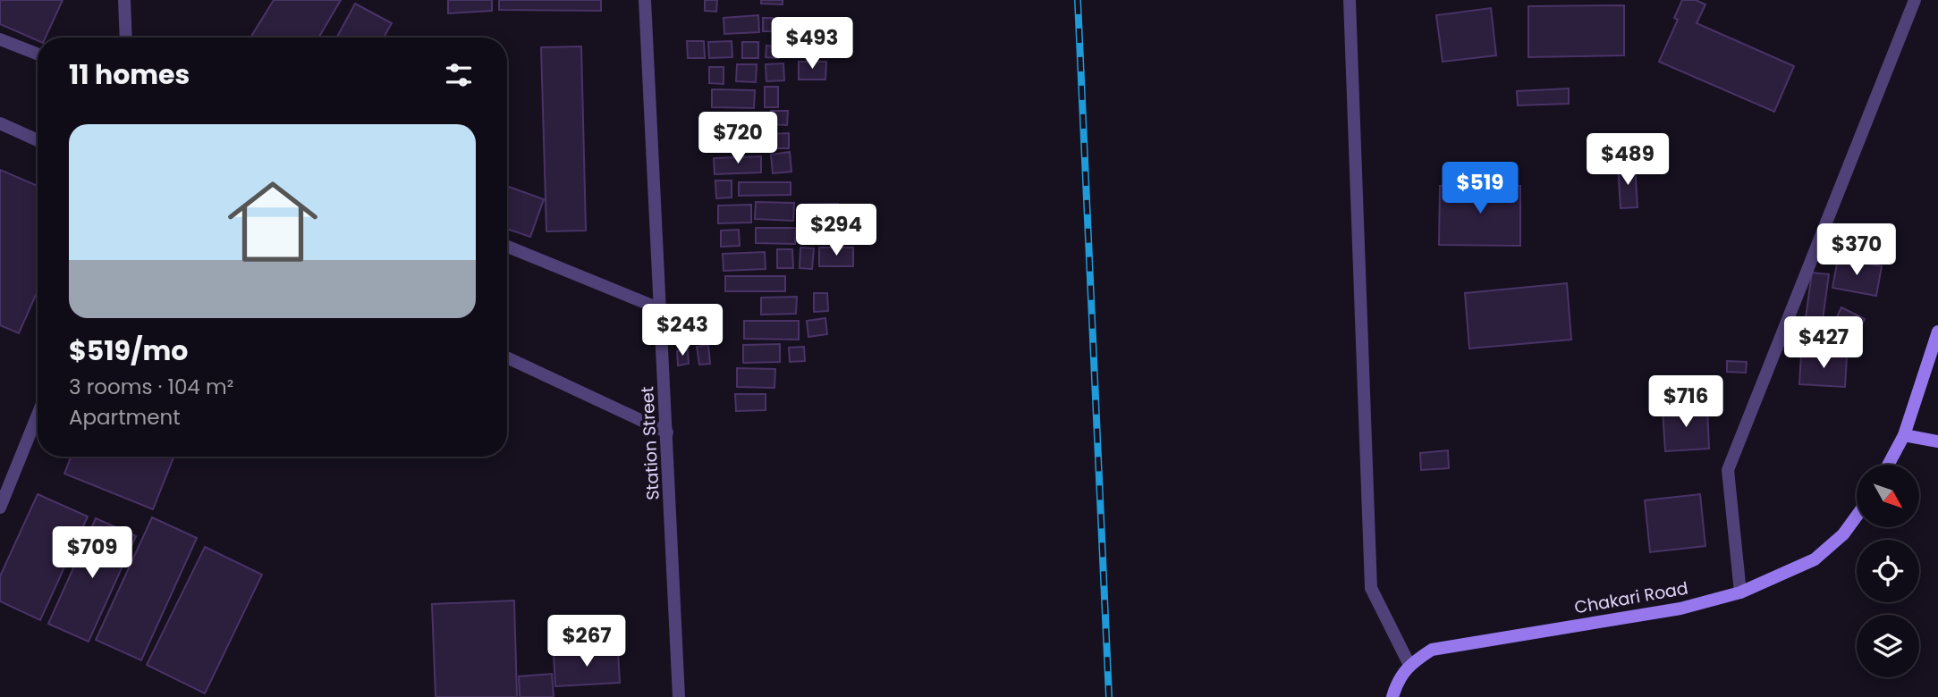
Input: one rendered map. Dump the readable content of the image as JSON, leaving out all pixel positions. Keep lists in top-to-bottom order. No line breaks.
{"streets":{"main road":["Chakari Road"],"street":["Station Street"]},"north":"bottom right","page":{"price":["$493","$720","$489","$519","$294","$370","$243","$427","$716","$709","$267"],"heading":"11 homes","list":[{"name":"$519/mo","note":"3 rooms · 104 m² · Apartment"}]}}
